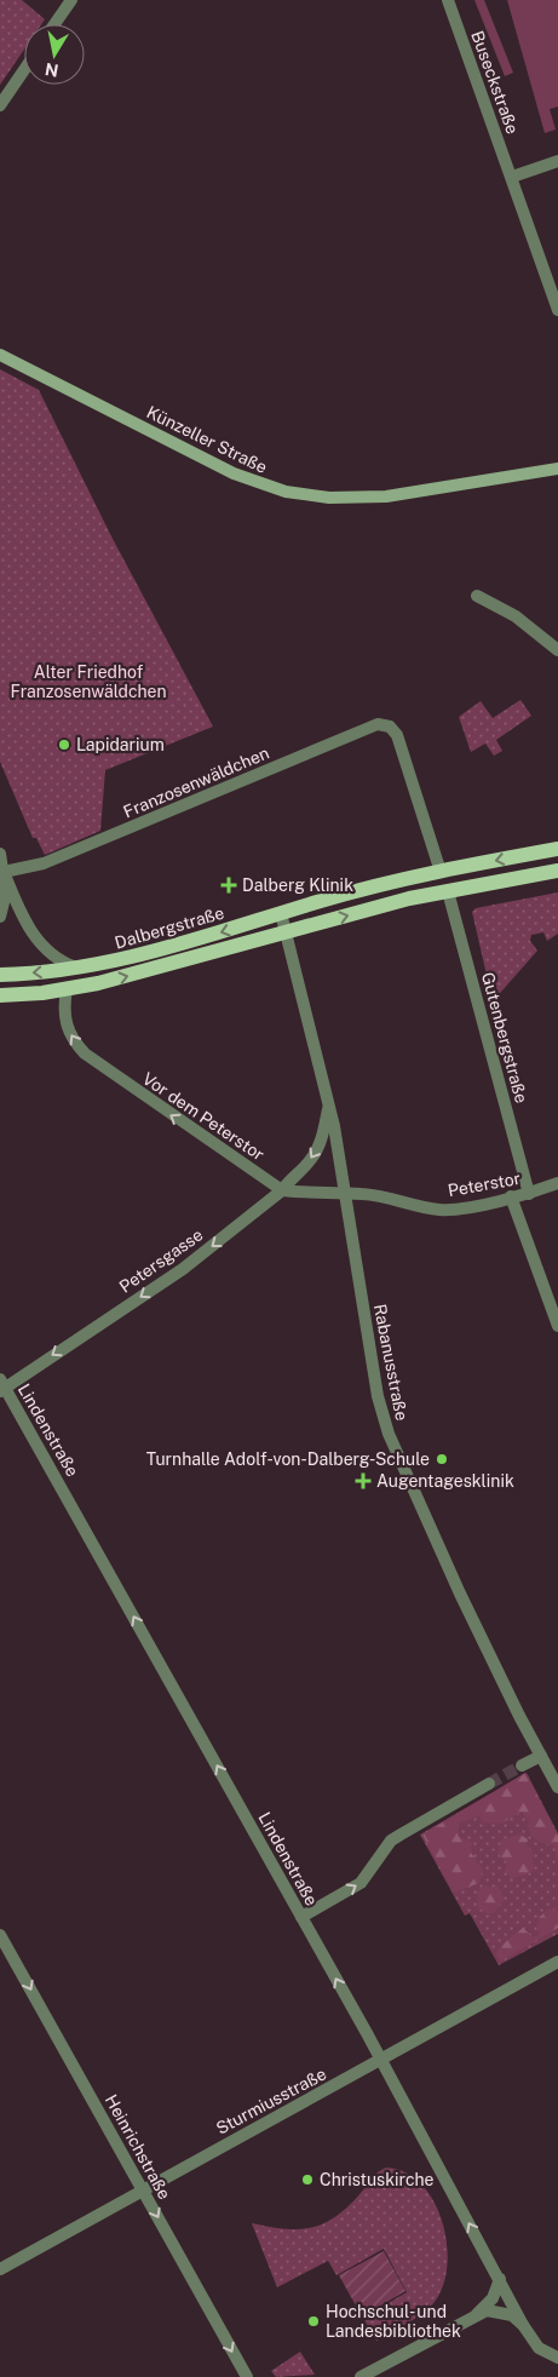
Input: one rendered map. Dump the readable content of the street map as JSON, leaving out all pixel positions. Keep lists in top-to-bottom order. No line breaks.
{"streets":{"main road":["Künzeller Straße","Dalbergstraße"],"street":["Buseckstraße","Franzosenwäldchen","Gutenbergstraße","Vor dem Peterstor","Peterstor","Petersgasse","Rabanusstraße","Lindenstraße","Sturmiusstraße","Heinrichstraße"]},"crossings":[["Franzosenwäldchen","Dalbergstraße"],["Dalbergstraße","Rabanusstraße"],["Gutenbergstraße","Peterstor"],["Vor dem Peterstor","Petersgasse"],["Peterstor","Rabanusstraße"],["Petersgasse","Lindenstraße"],["Lindenstraße","Sturmiusstraße"],["Sturmiusstraße","Heinrichstraße"]],"one_way":["Vor dem Peterstor","Petersgasse","Lindenstraße","Heinrichstraße"],"parks":["Alter Friedhof Franzosenwäldchen"],"places":{"other":["Lapidarium","Turnhalle Adolf-von-Dalberg-Schule","Christuskirche","Hochschul- und Landesbibliothek"],"health":["Dalberg Klinik","Augentagesklinik"]},"north":"bottom"}
